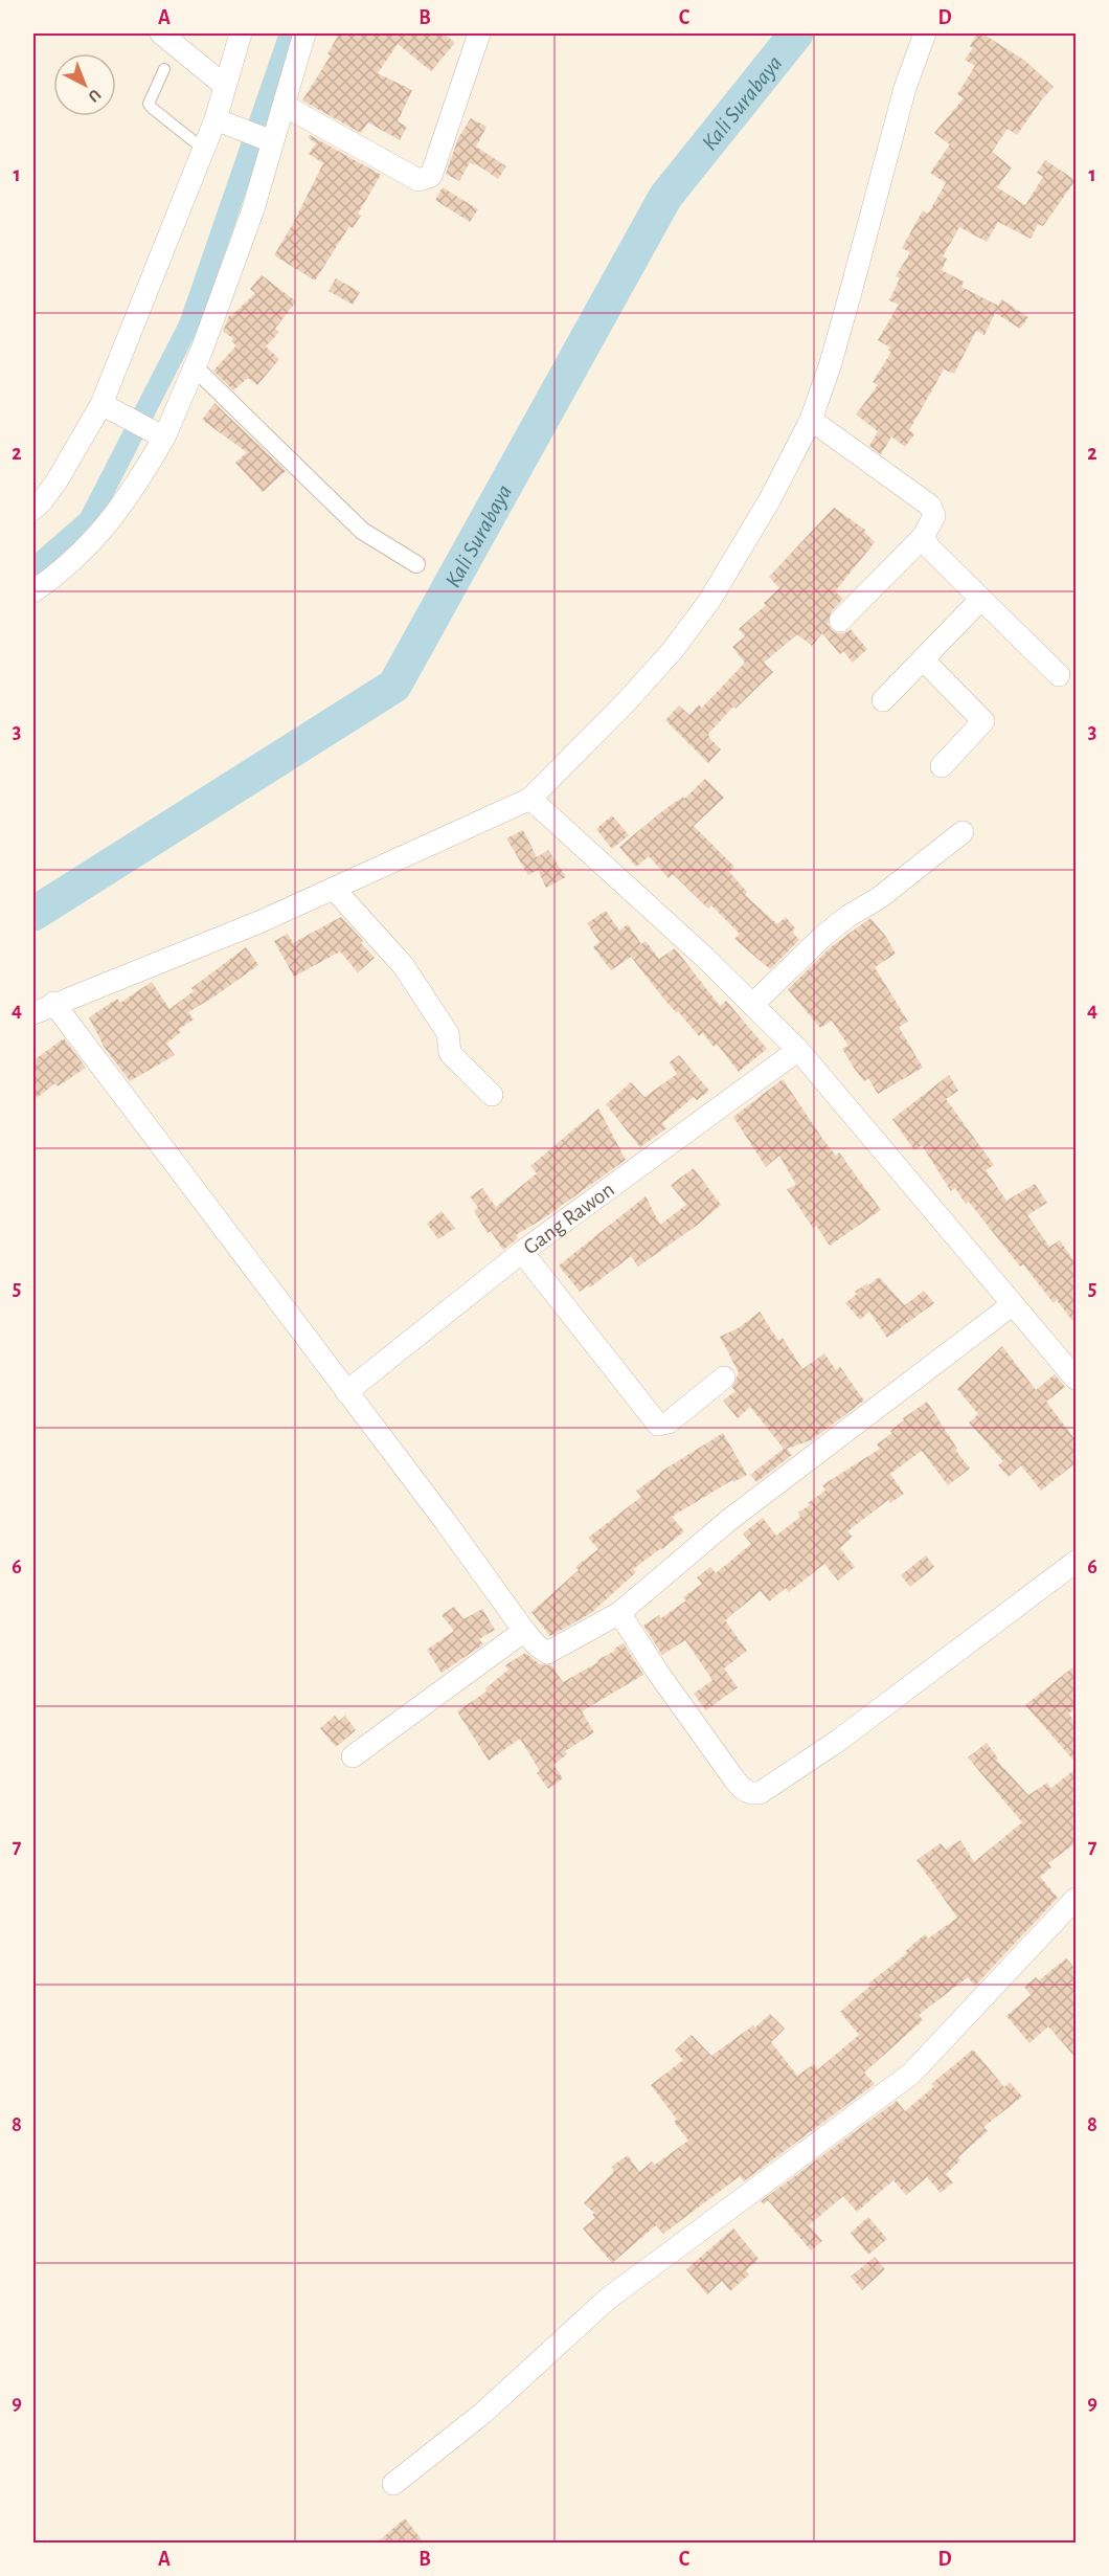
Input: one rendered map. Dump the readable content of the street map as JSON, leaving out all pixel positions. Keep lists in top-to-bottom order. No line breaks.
{"streets":{"street":["Gang Rawon"]},"water":["Kali Surabaya"],"north":"bottom right","grid":{"columns":["A","B","C","D"],"rows":["1","2","3","4","5","6","7","8","9"]}}
